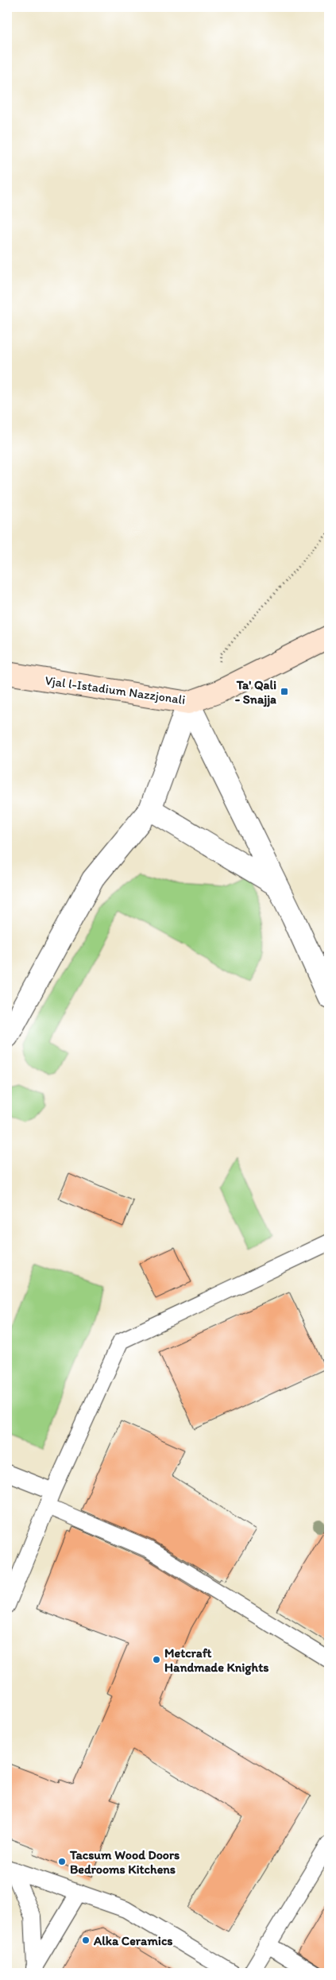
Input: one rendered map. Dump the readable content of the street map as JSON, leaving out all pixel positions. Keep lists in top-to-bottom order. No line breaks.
{"streets":{"main road":["Vjal l-Istadium Nazzjonali"]},"places":{"transit":["Ta' Qali - Snajja"],"other":["Metcraft Handmade Knights","Tacsum Wood Doors Bedrooms Kitchens","Alka Ceramics"]}}
